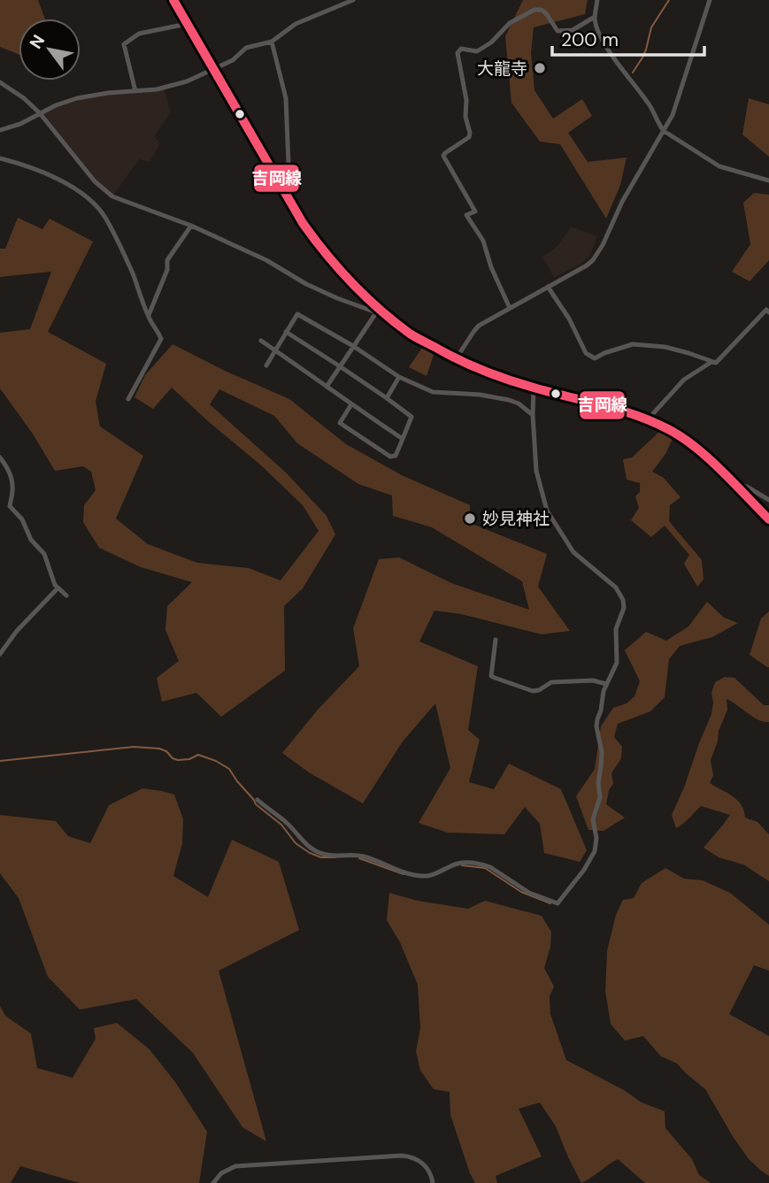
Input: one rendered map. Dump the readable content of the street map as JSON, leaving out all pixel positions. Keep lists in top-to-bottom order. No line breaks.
{"places":["大龍寺","妙見神社"],"lines":["transit line 吉岡線"],"scale_bar":"200 m","north":"top left"}
